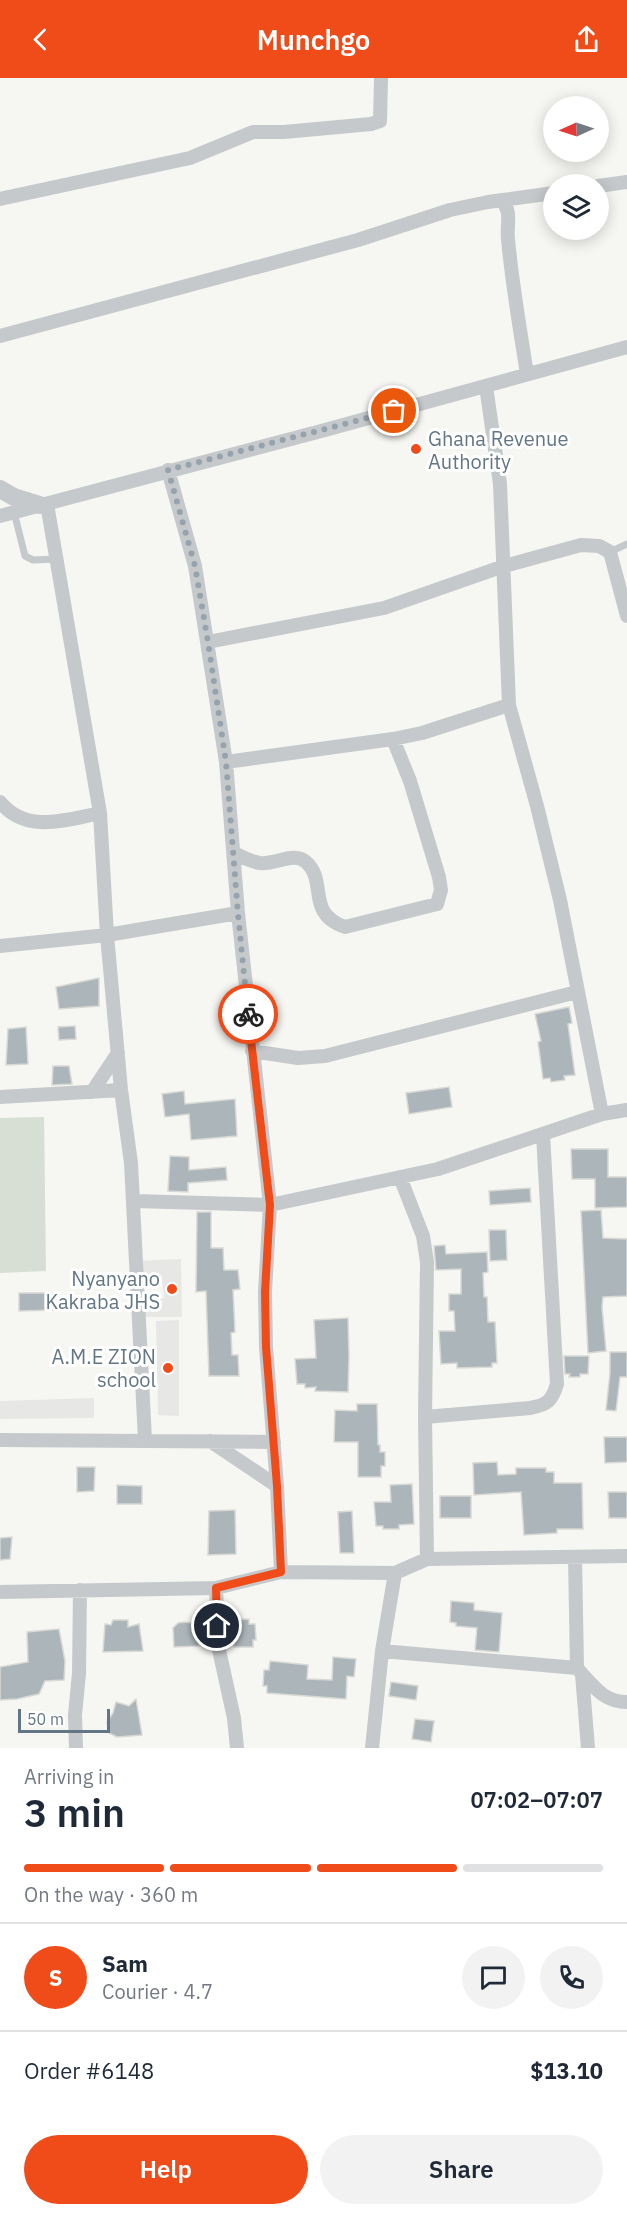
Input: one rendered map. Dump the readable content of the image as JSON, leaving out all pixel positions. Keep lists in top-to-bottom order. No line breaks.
{"places":["Ghana Revenue Authority","Nyanyano Kakraba JHS","A.M.E ZION school"],"scale_bar":"50 m","north":"left","page":{"header":"Munchgo","scale":"50 m","heading":["3 min","Arriving in","07:02–07:07"],"panel":["Sam","Courier · 4.7","Order #6148","$13.10"],"bar":"On the way · 360 m","round":"S","buttons":["Help","Share"]}}
